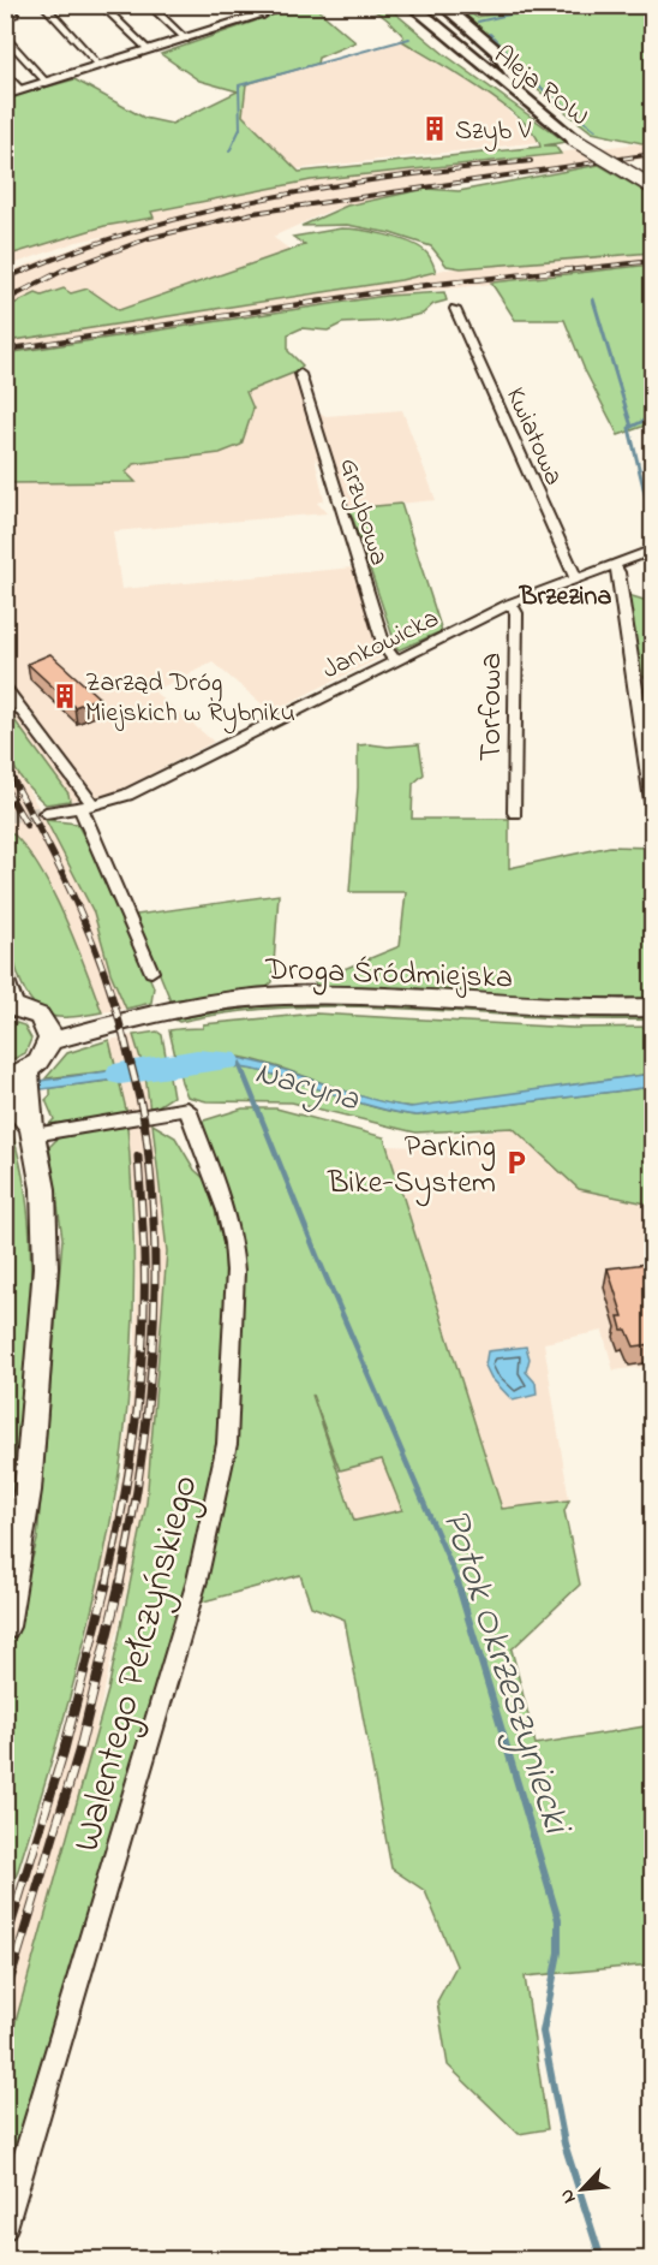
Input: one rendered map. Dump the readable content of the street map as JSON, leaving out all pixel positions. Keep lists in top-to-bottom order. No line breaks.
{"streets":{"main road":["Aleja ROW","Droga Śródmiejska"],"street":["Kwiatowa","Grzybowa","Jankowicka","Torfowa","Walentego Pełczyńskiego"]},"crossings":[["Kwiatowa","Jankowicka"],["Grzybowa","Jankowicka"],["Jankowicka","Torfowa"]],"districts":["Brzezina"],"water":["Nacyna","Potok Okrzeszyniecki"],"places":{"building":["Szyb V","Zarząd Dróg Miejskich w Rybniku"],"parking":["Parking Bike-System"]},"north":"bottom left"}
